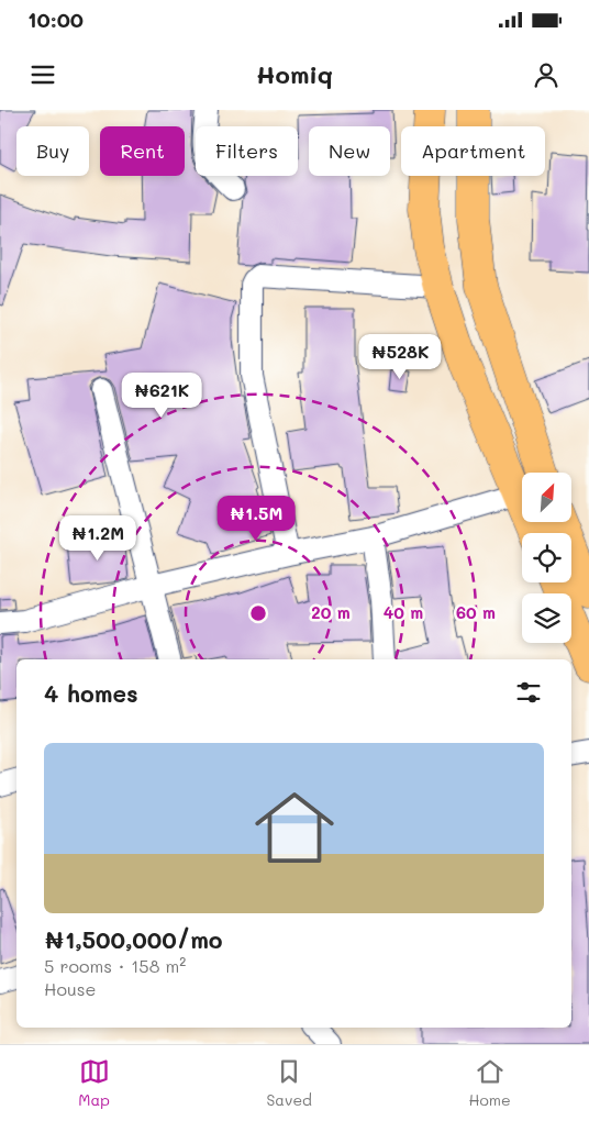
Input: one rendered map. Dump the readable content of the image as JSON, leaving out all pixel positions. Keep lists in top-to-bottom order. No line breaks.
{"north":"top right","page":{"status":"10:00","header":"Homiq","chip":["Buy","Rent","Filters","New","Apartment"],"price":["₦528K","₦621K","₦1.5M","₦1.2M"],"heading":"4 homes","list":[{"name":"₦1,500,000/mo","note":"5 rooms · 158 m² · House"}],"tabs":["Map","Saved","Home"]},"rings":["20 m","40 m","60 m"]}
